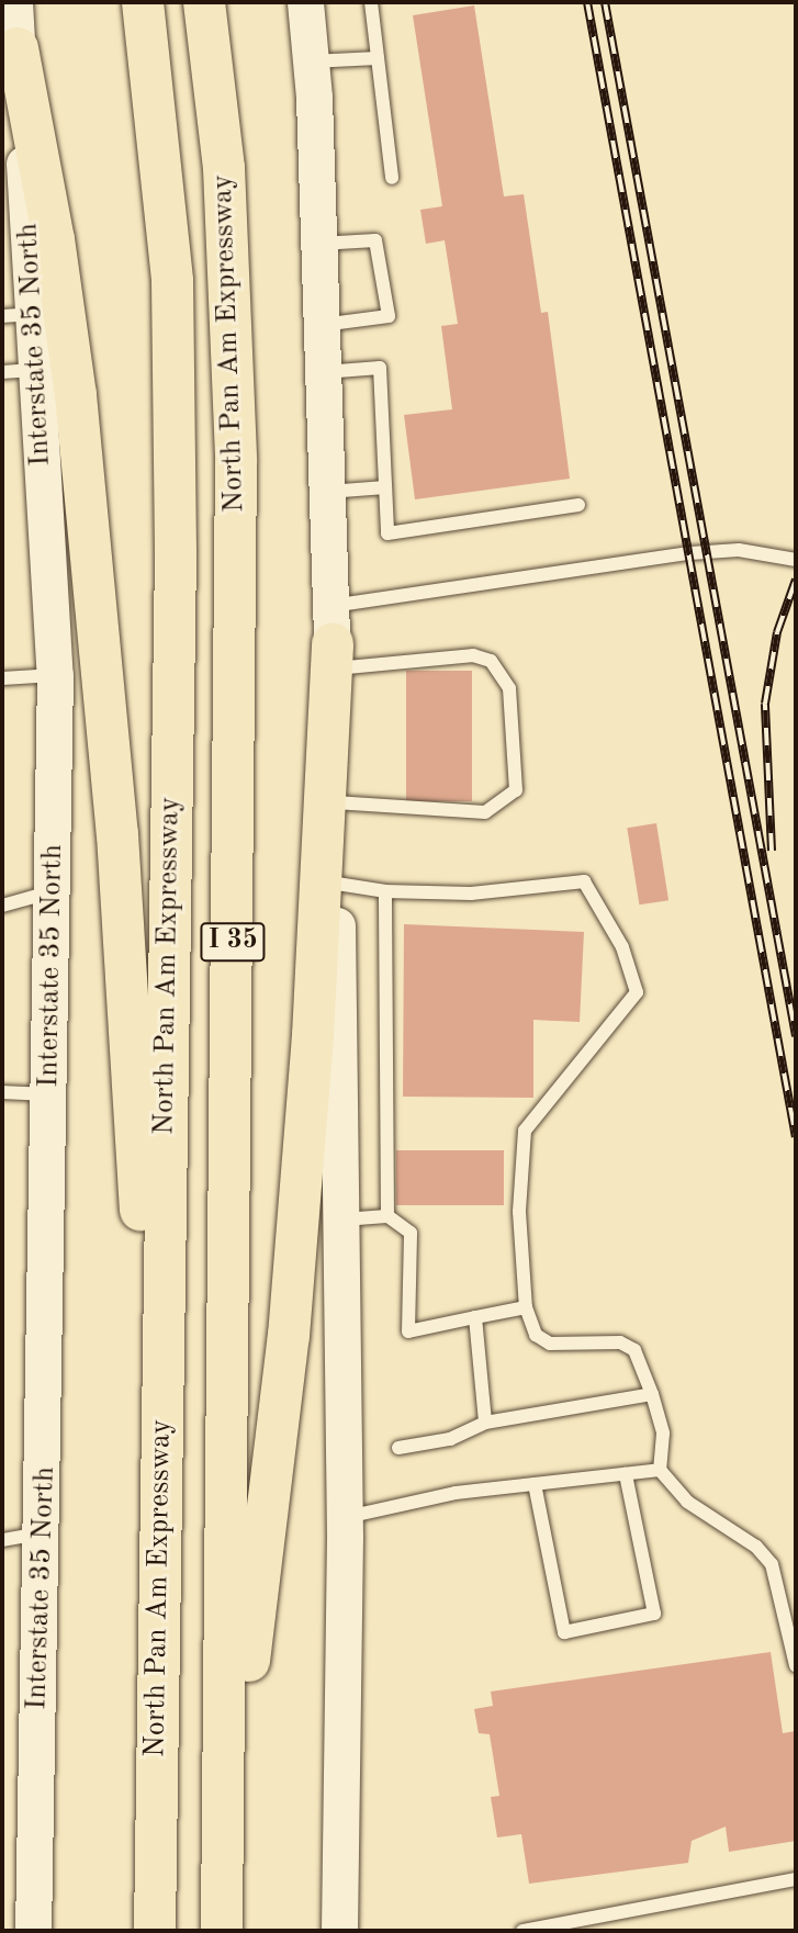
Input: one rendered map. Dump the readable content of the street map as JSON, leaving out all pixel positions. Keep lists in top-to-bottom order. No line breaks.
{"streets":{"highway":["North Pan Am Expressway","I 35"],"main road":["Interstate 35 North"]}}
